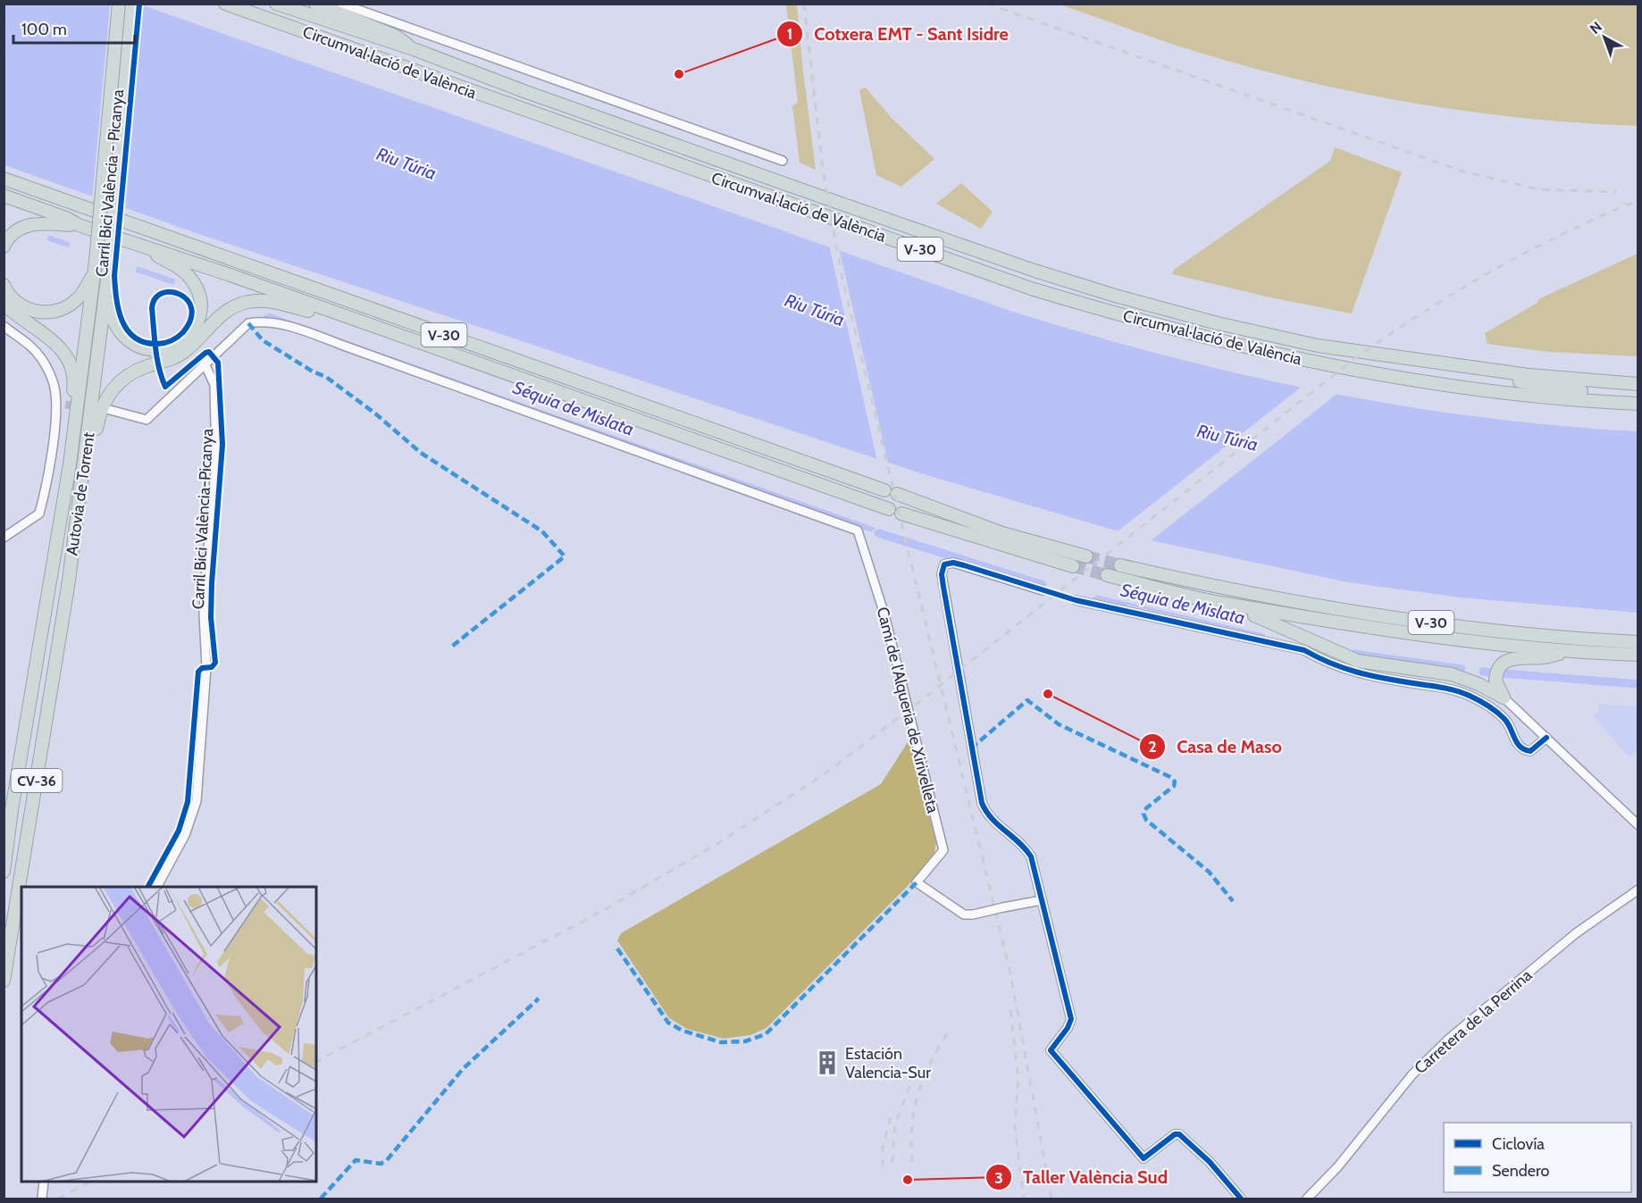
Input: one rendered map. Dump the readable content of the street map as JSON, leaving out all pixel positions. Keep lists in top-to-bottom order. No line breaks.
{"streets":{"highway":["Circumval·lació de València","V-30","Autovia de Torrent","CV-36"],"street":["Camí de l'Alqueria de Xirivelleta","Carretera de la Perrina"],"cycle path":["Carril Bici València - Picanya"]},"water":["Riu Túria","Séquia de Mislata"],"places":{"other":["Cotxera EMT - Sant Isidre","Casa de Maso","Taller València Sud"],"building":["Estación Valencia-Sur"]},"legend":["Ciclovía","Sendero"],"scale_bar":"100 m","north":"top left"}
